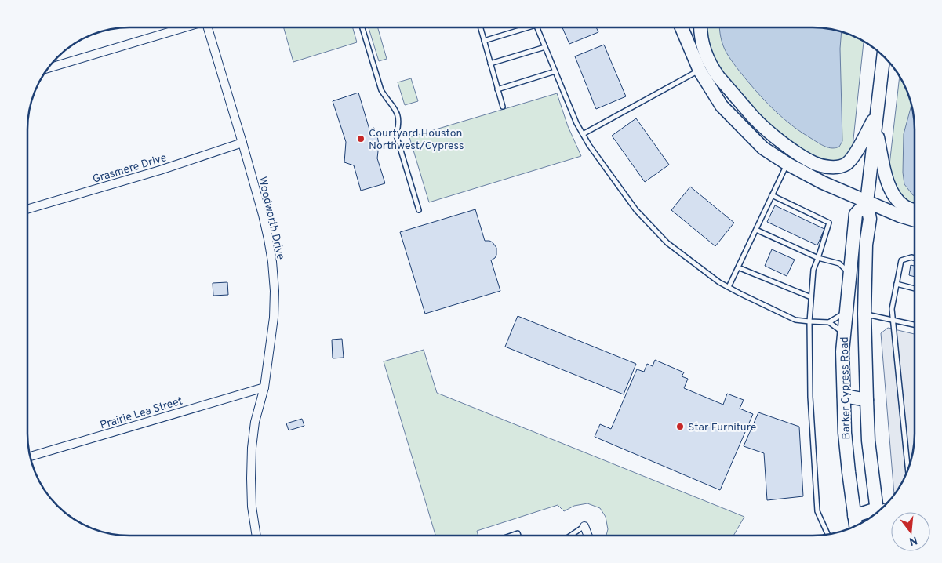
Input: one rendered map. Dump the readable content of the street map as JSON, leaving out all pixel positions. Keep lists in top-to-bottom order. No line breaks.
{"streets":{"main road":["Barker Cypress Road"],"street":["Grasmere Drive","Woodworth Drive","Prairie Lea Street"]},"crossings":[["Grasmere Drive","Woodworth Drive"],["Woodworth Drive","Prairie Lea Street"]],"places":["Courtyard Houston Northwest/Cypress","Star Furniture"],"north":"bottom"}
